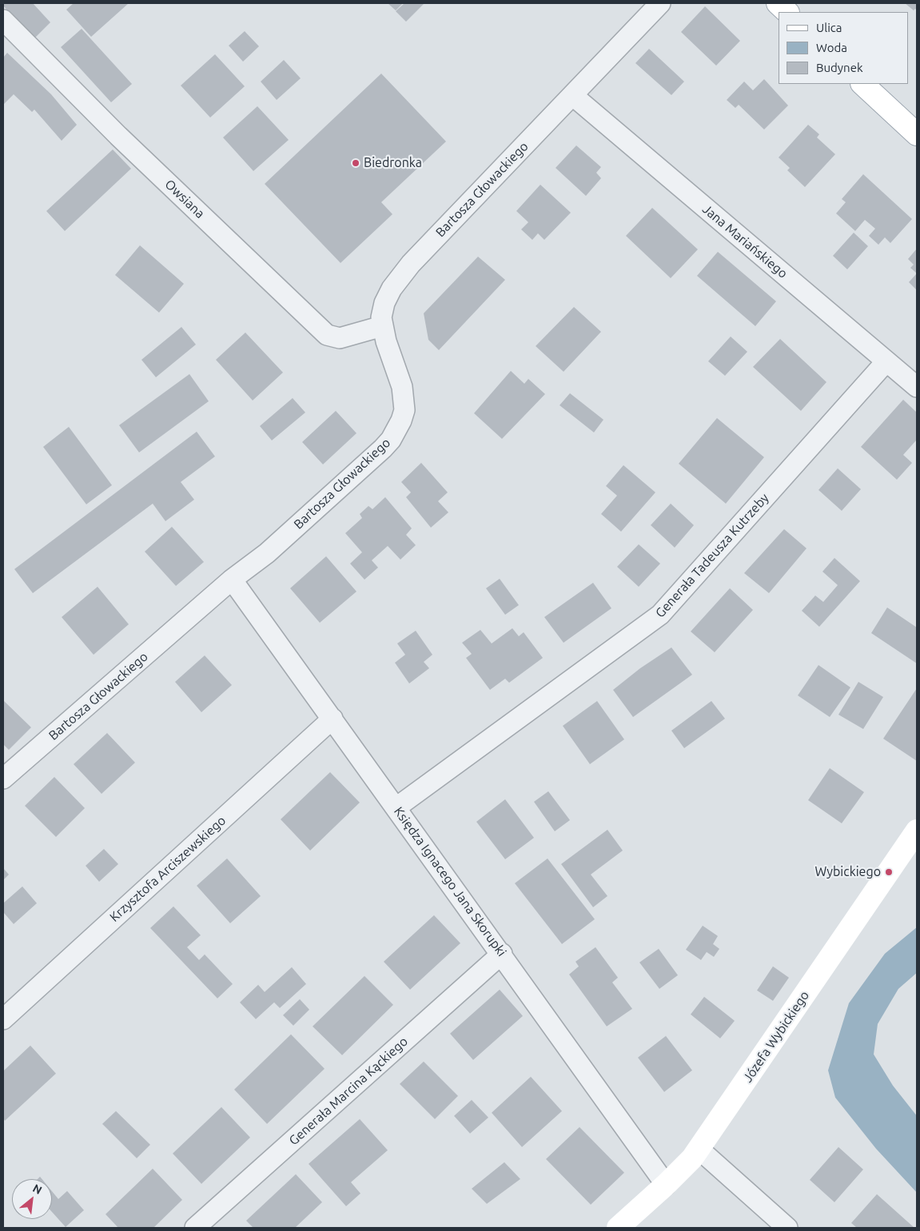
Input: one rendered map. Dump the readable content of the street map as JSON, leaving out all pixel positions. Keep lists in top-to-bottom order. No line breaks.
{"streets":{"street":["Bartosza Głowackiego","Owsiana","Jana Mariańskiego","Generała Tadeusza Kutrzeby","Krzysztofa Arciszewskiego","Księdza Ignacego Jana Skorupki","Józefa Wybickiego","Generała Marcina Kąckiego"]},"crossings":[["Bartosza Głowackiego","Owsiana"],["Bartosza Głowackiego","Jana Mariańskiego"],["Bartosza Głowackiego","Księdza Ignacego Jana Skorupki"],["Jana Mariańskiego","Generała Tadeusza Kutrzeby"],["Generała Tadeusza Kutrzeby","Księdza Ignacego Jana Skorupki"],["Krzysztofa Arciszewskiego","Księdza Ignacego Jana Skorupki"],["Księdza Ignacego Jana Skorupki","Józefa Wybickiego"],["Księdza Ignacego Jana Skorupki","Generała Marcina Kąckiego"]],"places":["Biedronka","Wybickiego"],"legend":["Ulica","Woda","Budynek"],"north":"top right"}
